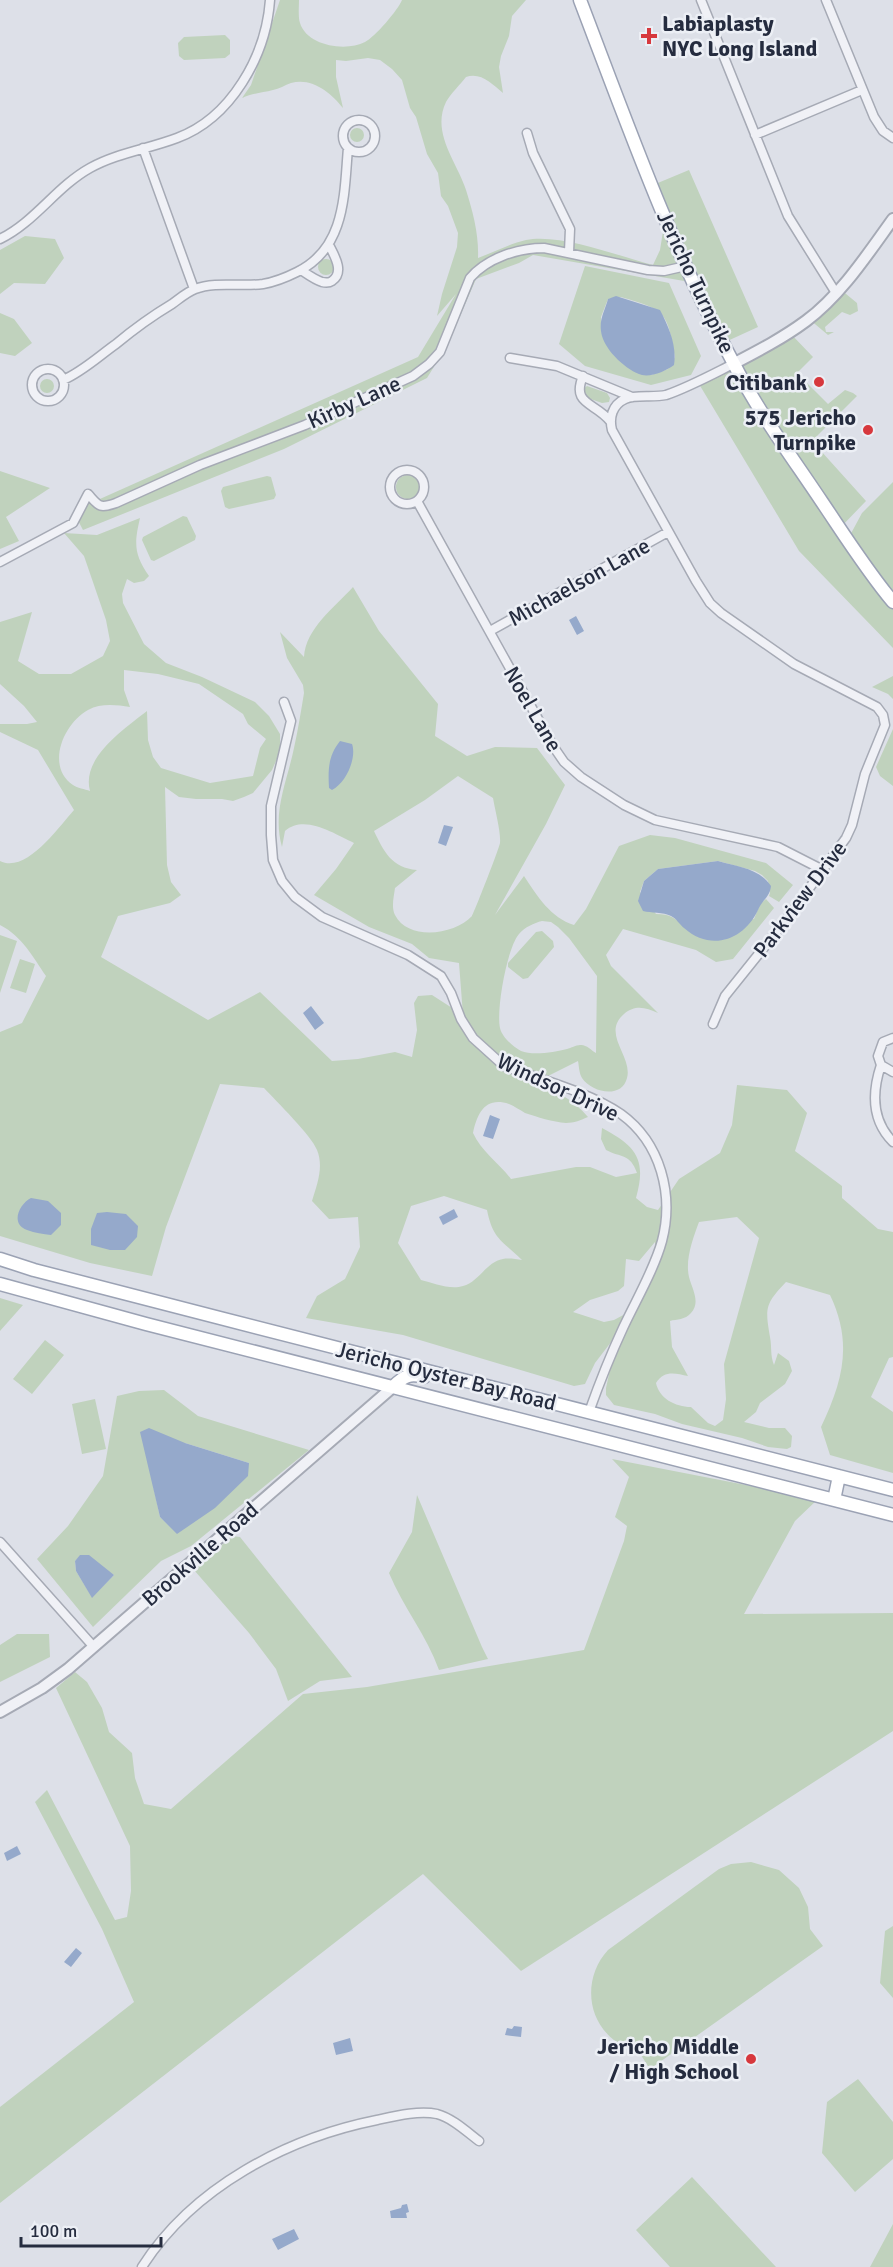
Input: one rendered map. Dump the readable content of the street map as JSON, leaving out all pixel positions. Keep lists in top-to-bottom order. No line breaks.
{"streets":{"main road":["Jericho Turnpike","Jericho Oyster Bay Road"],"street":["Kirby Lane","Michaelson Lane","Noel Lane","Parkview Drive","Windsor Drive","Brookville Road"]},"crossings":[["Jericho Turnpike","Kirby Lane"],["Michaelson Lane","Noel Lane"],["Michaelson Lane","Parkview Drive"],["Noel Lane","Parkview Drive"],["Windsor Drive","Jericho Oyster Bay Road"],["Jericho Oyster Bay Road","Brookville Road"]],"places":{"health":["Labiaplasty NYC Long Island"],"other":["Citibank","575 Jericho Turnpike","Jericho Middle / High School"]},"scale_bar":"100 m"}
